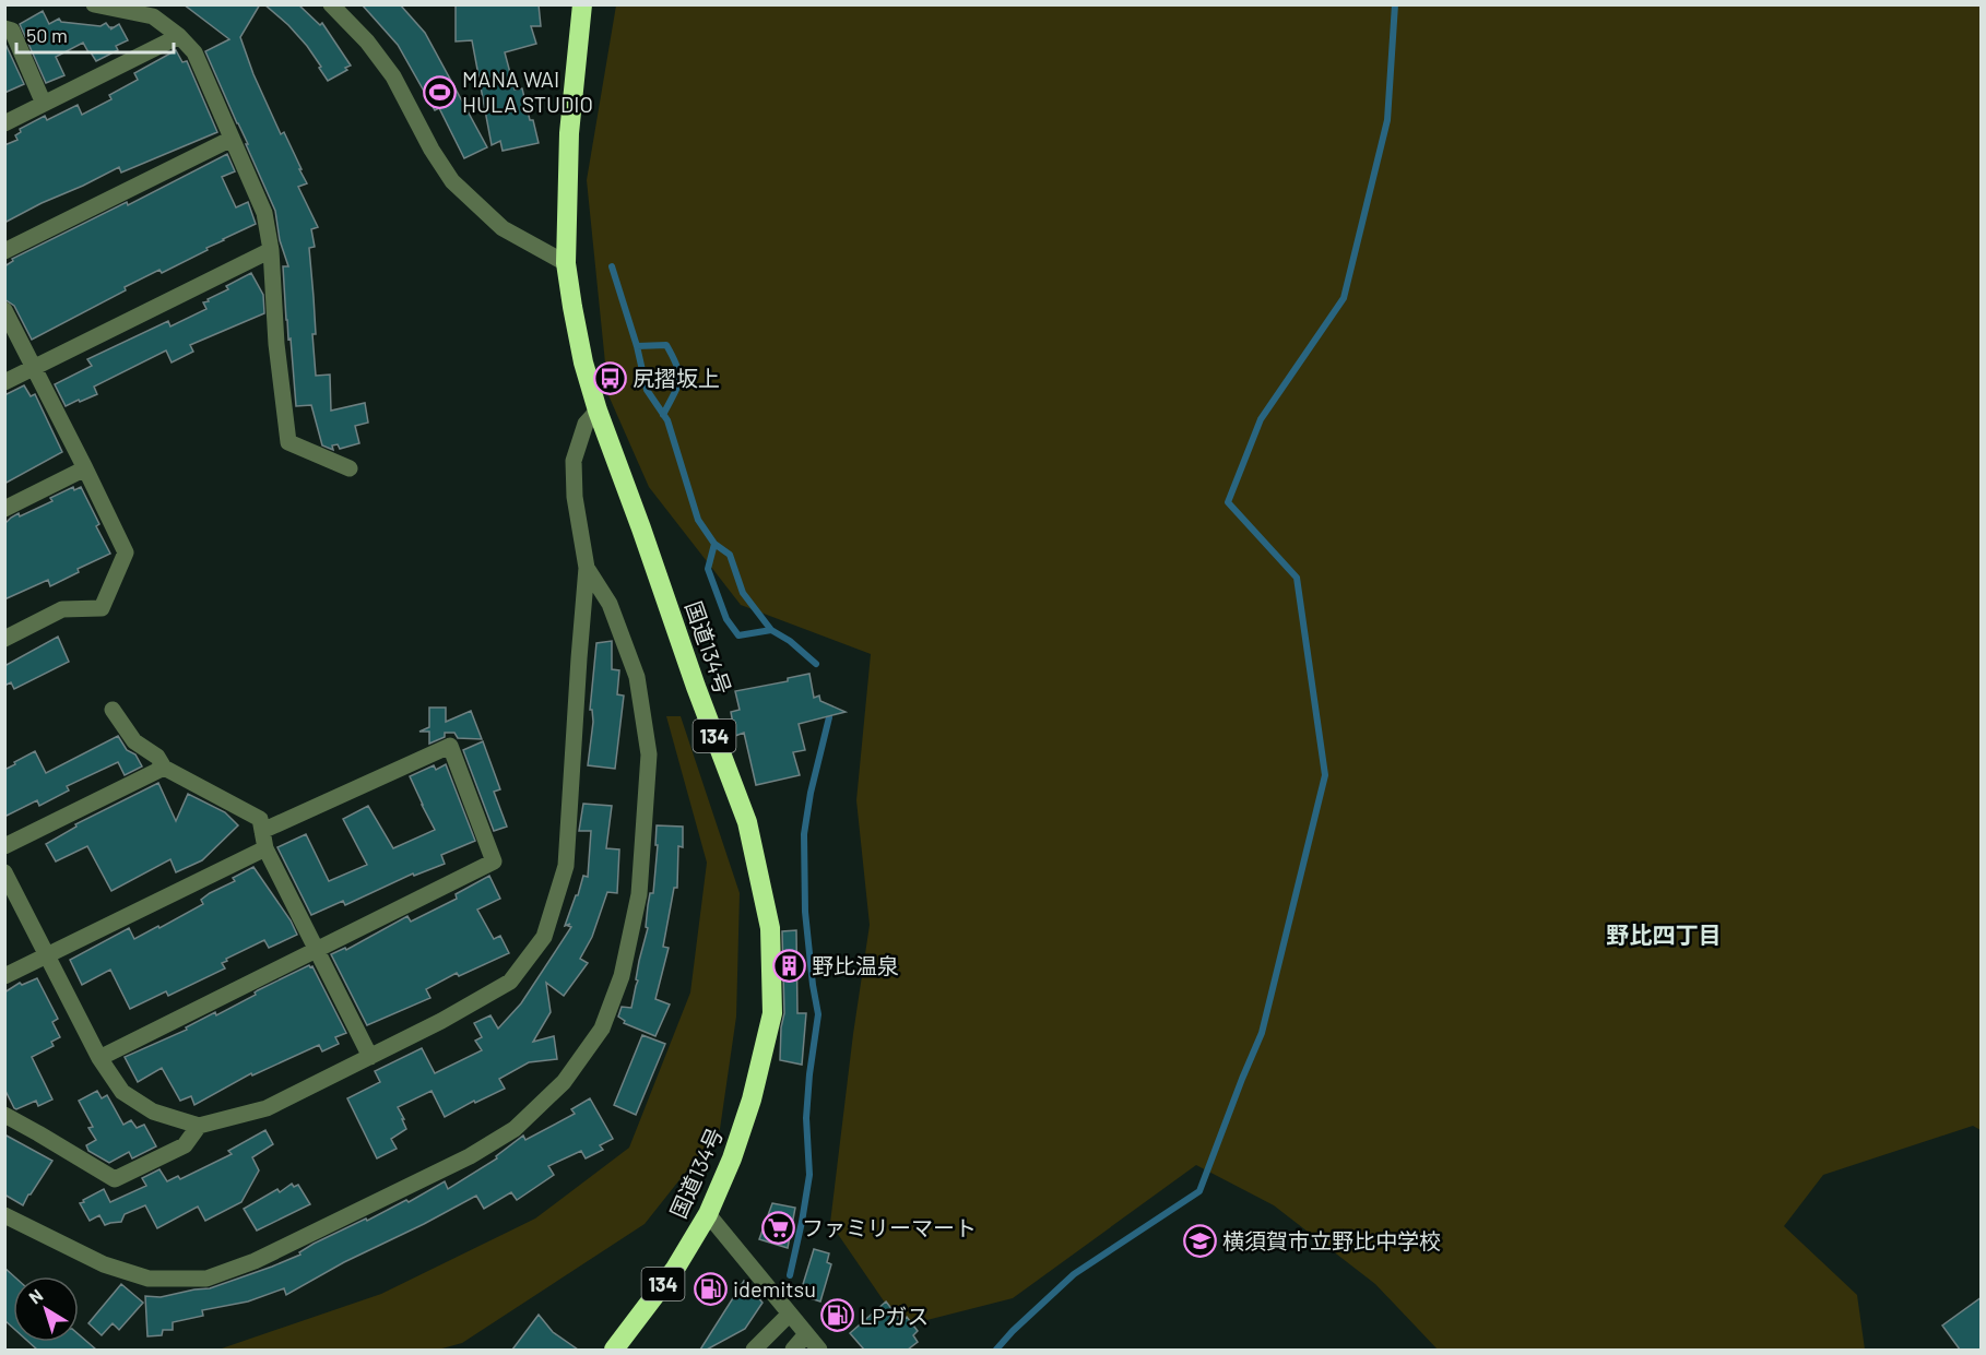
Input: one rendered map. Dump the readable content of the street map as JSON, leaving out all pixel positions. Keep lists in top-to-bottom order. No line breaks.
{"streets":{"highway":["国道134号","134"]},"districts":["野比四丁目"],"places":{"sports":["MANA WAI HULA STUDIO"],"bus stop":["尻摺坂上"],"building":["野比温泉"],"supermarket":["ファミリーマート"],"school or university":["横須賀市立野比中学校"],"fuel station":["idemitsu","LPガス"]},"scale_bar":"50 m","north":"top left"}
